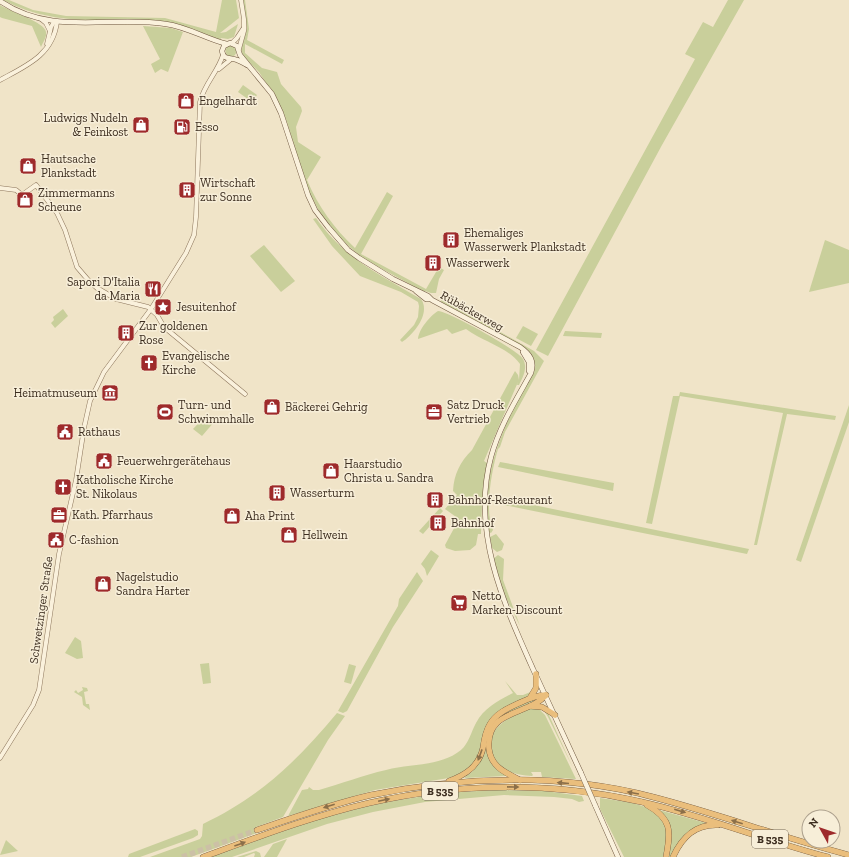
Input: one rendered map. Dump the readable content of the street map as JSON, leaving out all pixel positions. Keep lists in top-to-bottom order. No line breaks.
{"streets":{"highway":["B 535"],"main road":["Rübäckerweg"],"street":["Schwetzinger Straße"]},"places":{"shop":["Engelhardt","Ludwigs Nudeln & Feinkost","Hautsache Plankstadt","Zimmermanns Scheune","Bäckerei Gehrig","Haarstudio Christa u. Sandra","Aha Print","Hellwein","Nagelstudio Sandra Harter"],"fuel station":["Esso"],"building":["Wirtschaft zur Sonne","Ehemaliges Wasserwerk Plankstadt","Wasserwerk","Zur goldenen Rose","Wasserturm","Bahnhof-Restaurant","Bahnhof"],"restaurant":["Sapori D'Italia da Maria"],"place":["Jesuitenhof"],"church":["Evangelische Kirche","Katholische Kirche St. Nikolaus"],"museum":["Heimatmuseum"],"sports":["Turn- und Schwimmhalle"],"office":["Satz Druck Vertrieb","Kath. Pfarrhaus"],"public building":["Rathaus","Feuerwehrgerätehaus","C-fashion"],"supermarket":["Netto Marken-Discount"]},"north":"top left"}
